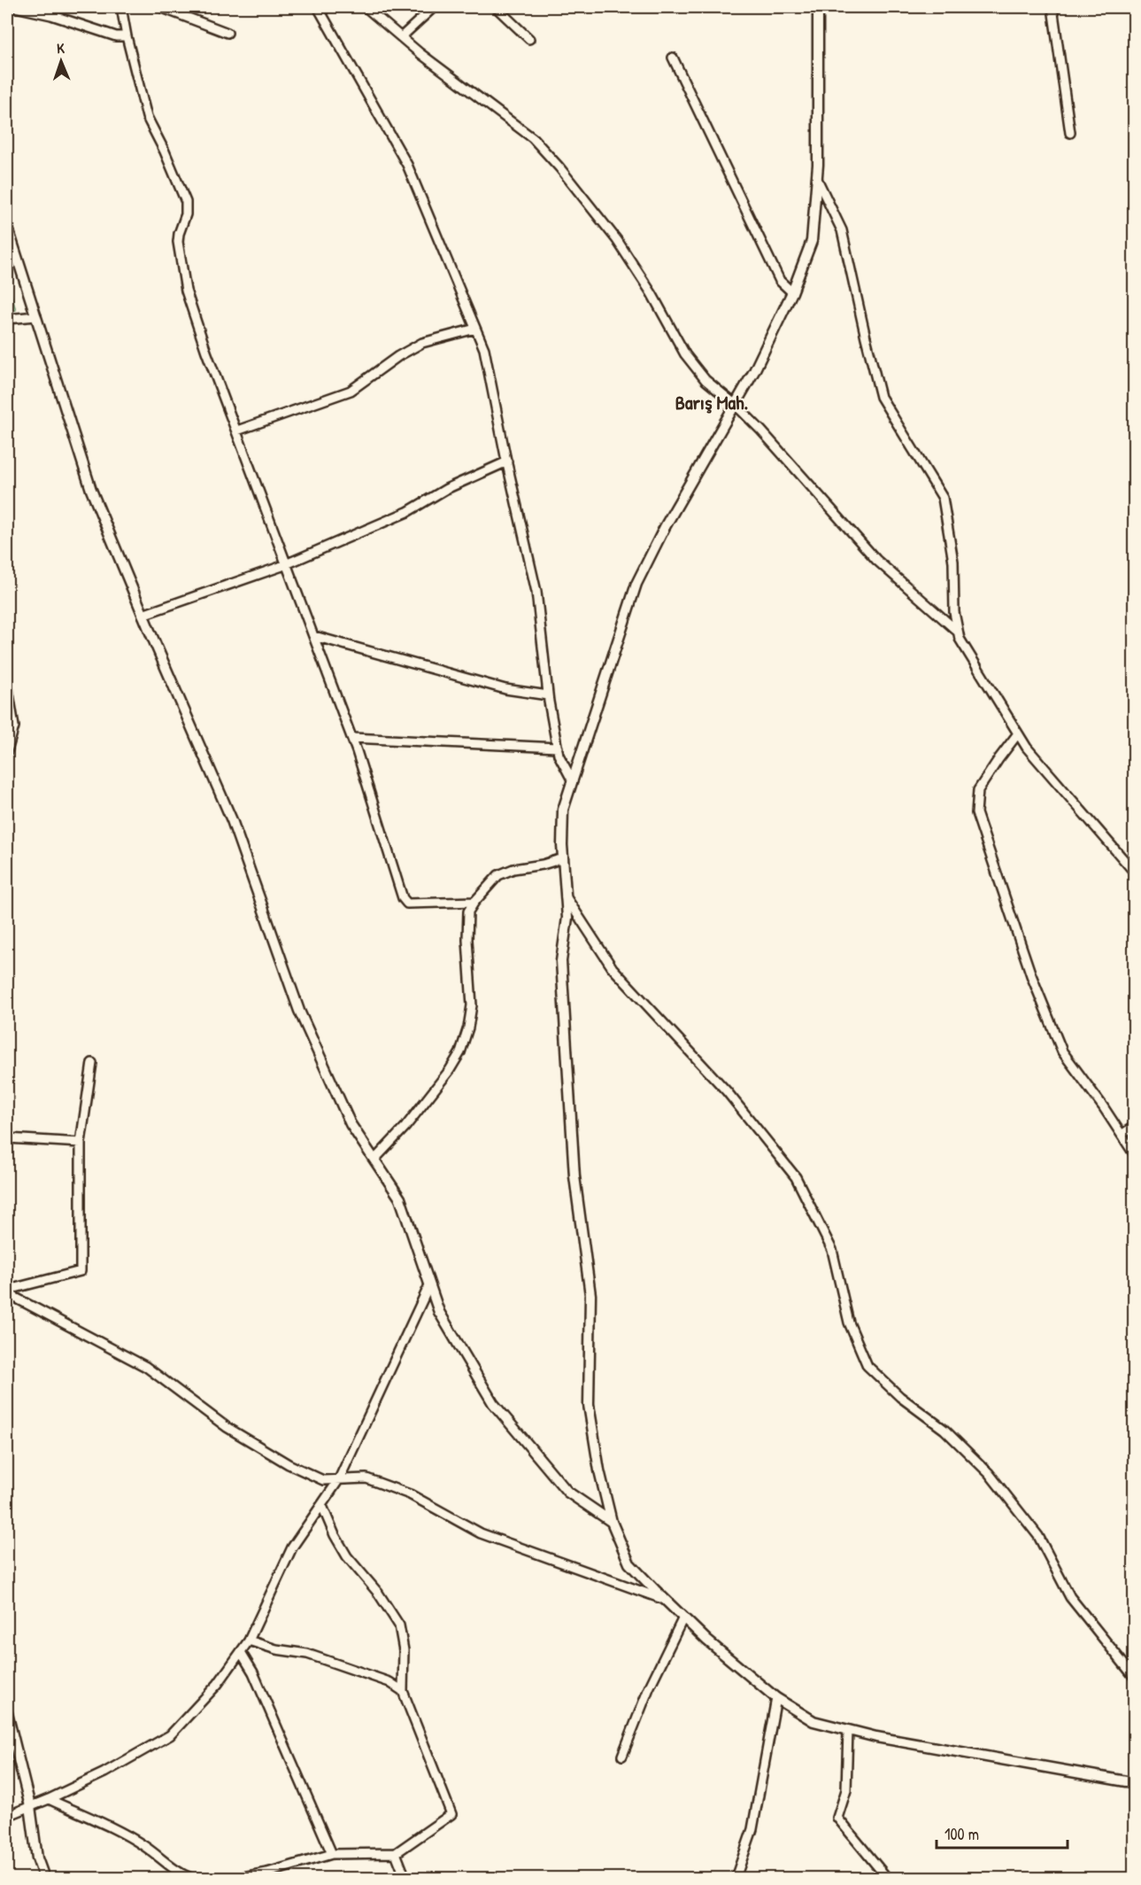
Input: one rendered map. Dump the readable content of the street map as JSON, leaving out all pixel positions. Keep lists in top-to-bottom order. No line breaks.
{"districts":["Barış Mah."],"scale_bar":"100 m","north":"top"}
